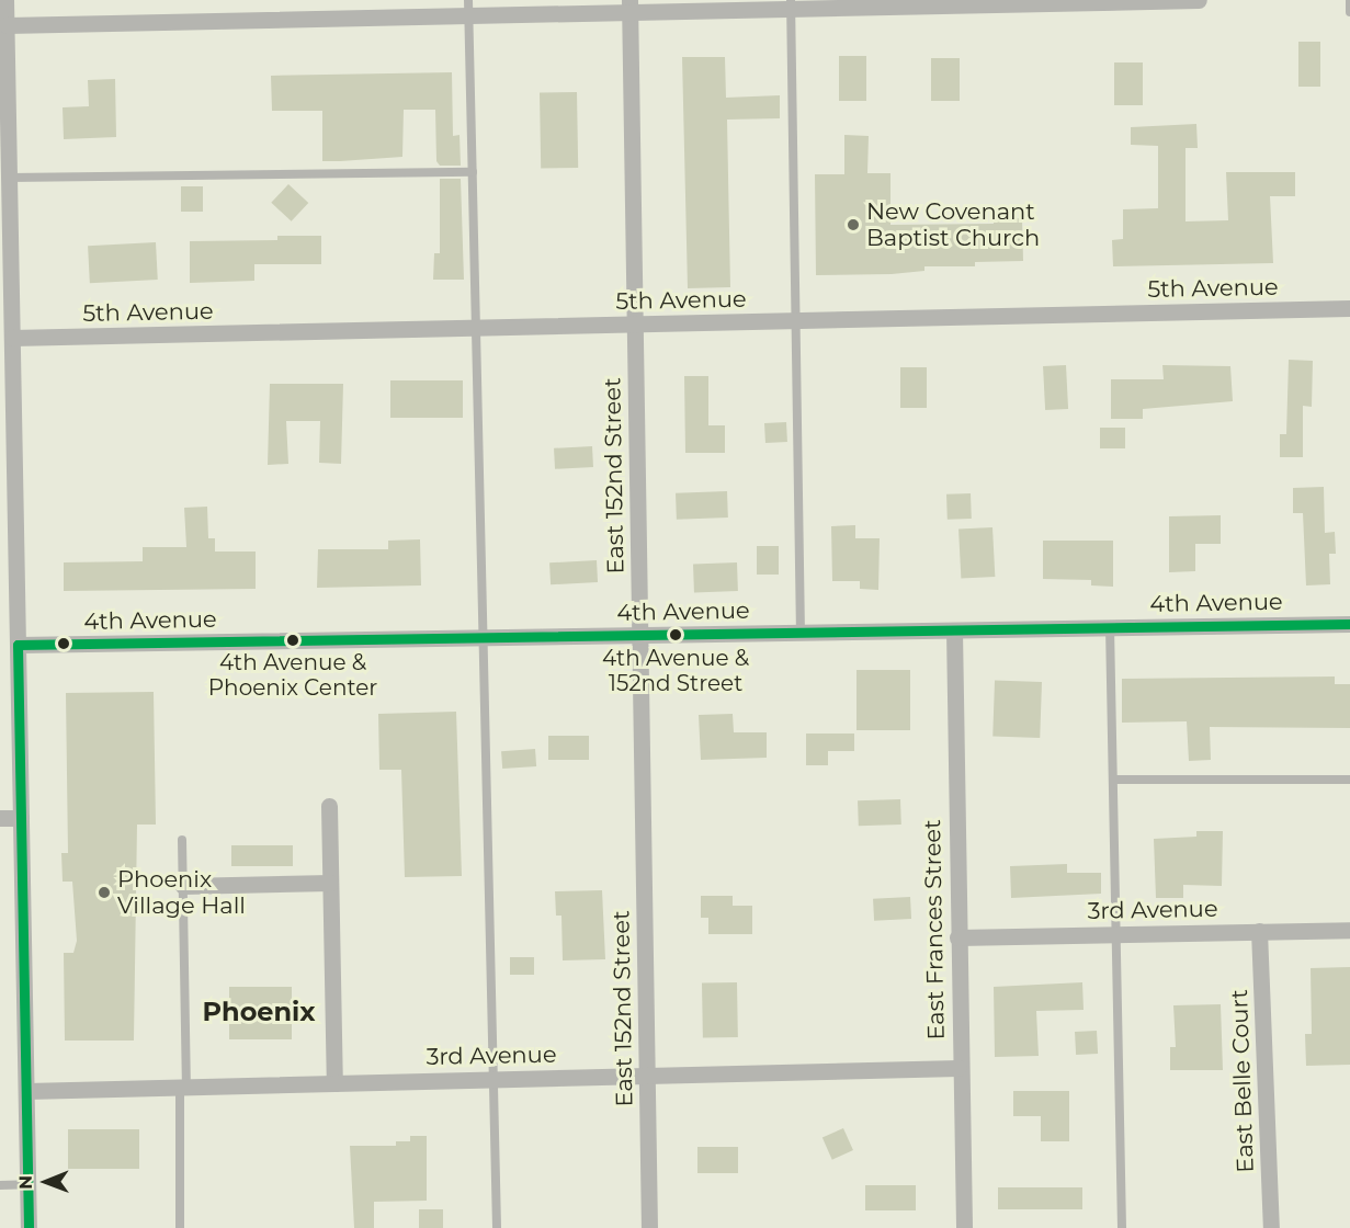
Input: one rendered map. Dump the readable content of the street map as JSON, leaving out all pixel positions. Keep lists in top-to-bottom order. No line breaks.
{"streets":{"street":["5th Avenue","East 152nd Street","4th Avenue","3rd Avenue","East Frances Street","East Belle Court"]},"crossings":[["5th Avenue","East 152nd Street"],["East 152nd Street","4th Avenue"],["East 152nd Street","3rd Avenue"],["4th Avenue","East Frances Street"],["3rd Avenue","East Frances Street"],["3rd Avenue","East Belle Court"]],"districts":["Phoenix"],"places":["New Covenant Baptist Church","4th Avenue & 152nd Street","4th Avenue & Phoenix Center","Phoenix Village Hall"],"north":"left"}
